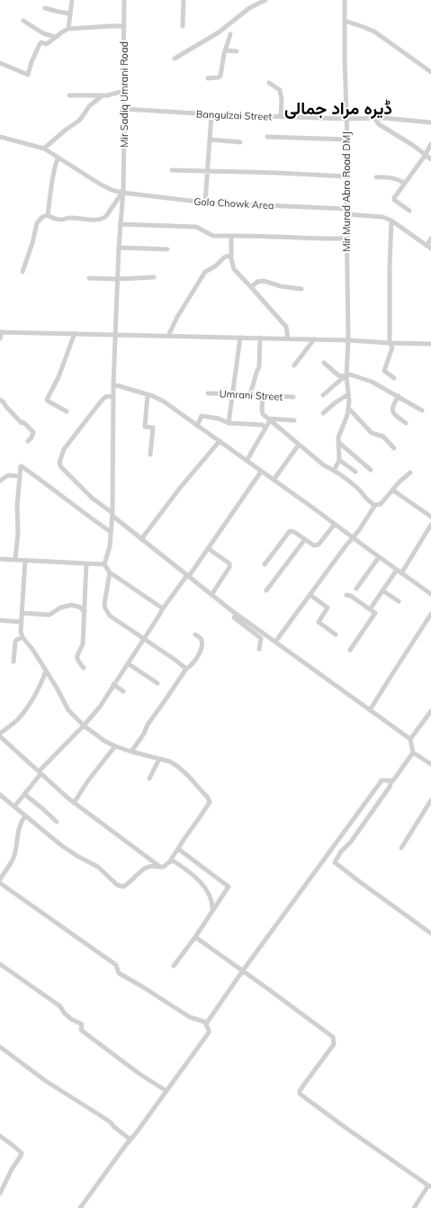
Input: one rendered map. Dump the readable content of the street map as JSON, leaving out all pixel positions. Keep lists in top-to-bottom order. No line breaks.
{"streets":{"street":["Mir Sadiq Umrani Road","Bangulzai Street","Mir Murad Abro Road DMJ","Gola Chowk Area","Umrani Street"]},"crossings":[["Mir Sadiq Umrani Road","Bangulzai Street"],["Mir Sadiq Umrani Road","Gola Chowk Area"],["Bangulzai Street","Mir Murad Abro Road DMJ"],["Mir Murad Abro Road DMJ","Gola Chowk Area"]],"districts":["ڈیرہ مراد جمالی"]}
